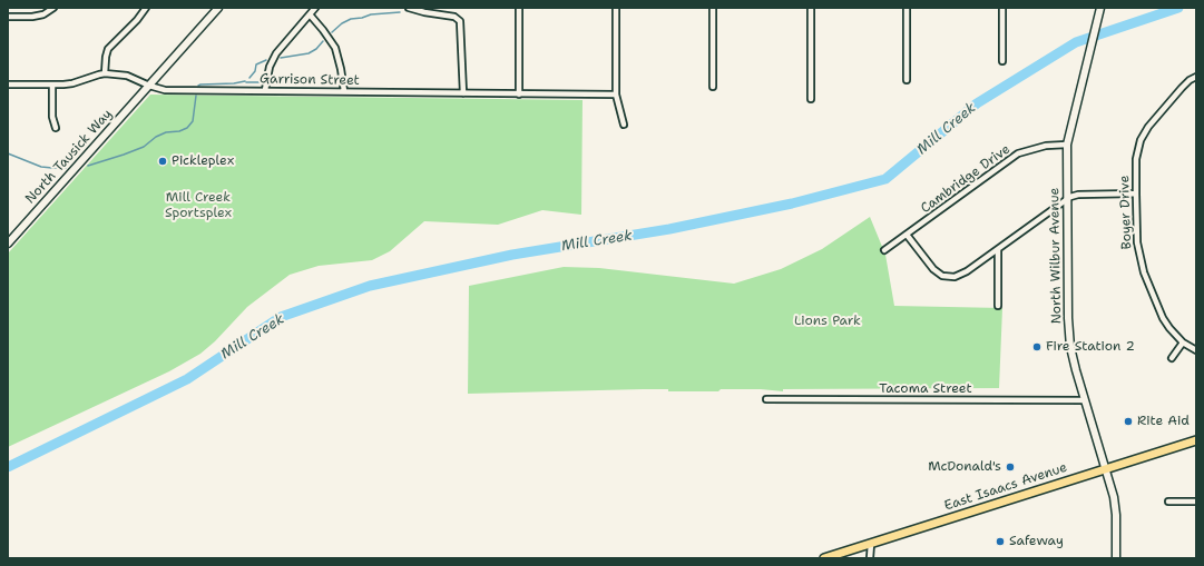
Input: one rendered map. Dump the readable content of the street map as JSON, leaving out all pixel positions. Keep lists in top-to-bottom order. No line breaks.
{"streets":{"main road":["North Tausick Way","North Wilbur Avenue","East Isaacs Avenue"],"street":["Garrison Street","Cambridge Drive","Boyer Drive","Tacoma Street"]},"crossings":[["Garrison Street","North Tausick Way"],["Cambridge Drive","North Wilbur Avenue"],["North Wilbur Avenue","Tacoma Street"],["North Wilbur Avenue","East Isaacs Avenue"]],"water":["Mill Creek"],"parks":["Mill Creek Sportsplex","Lions Park"],"places":["Pickleplex","Fire Station 2","Rite Aid","McDonald's","Safeway"]}
